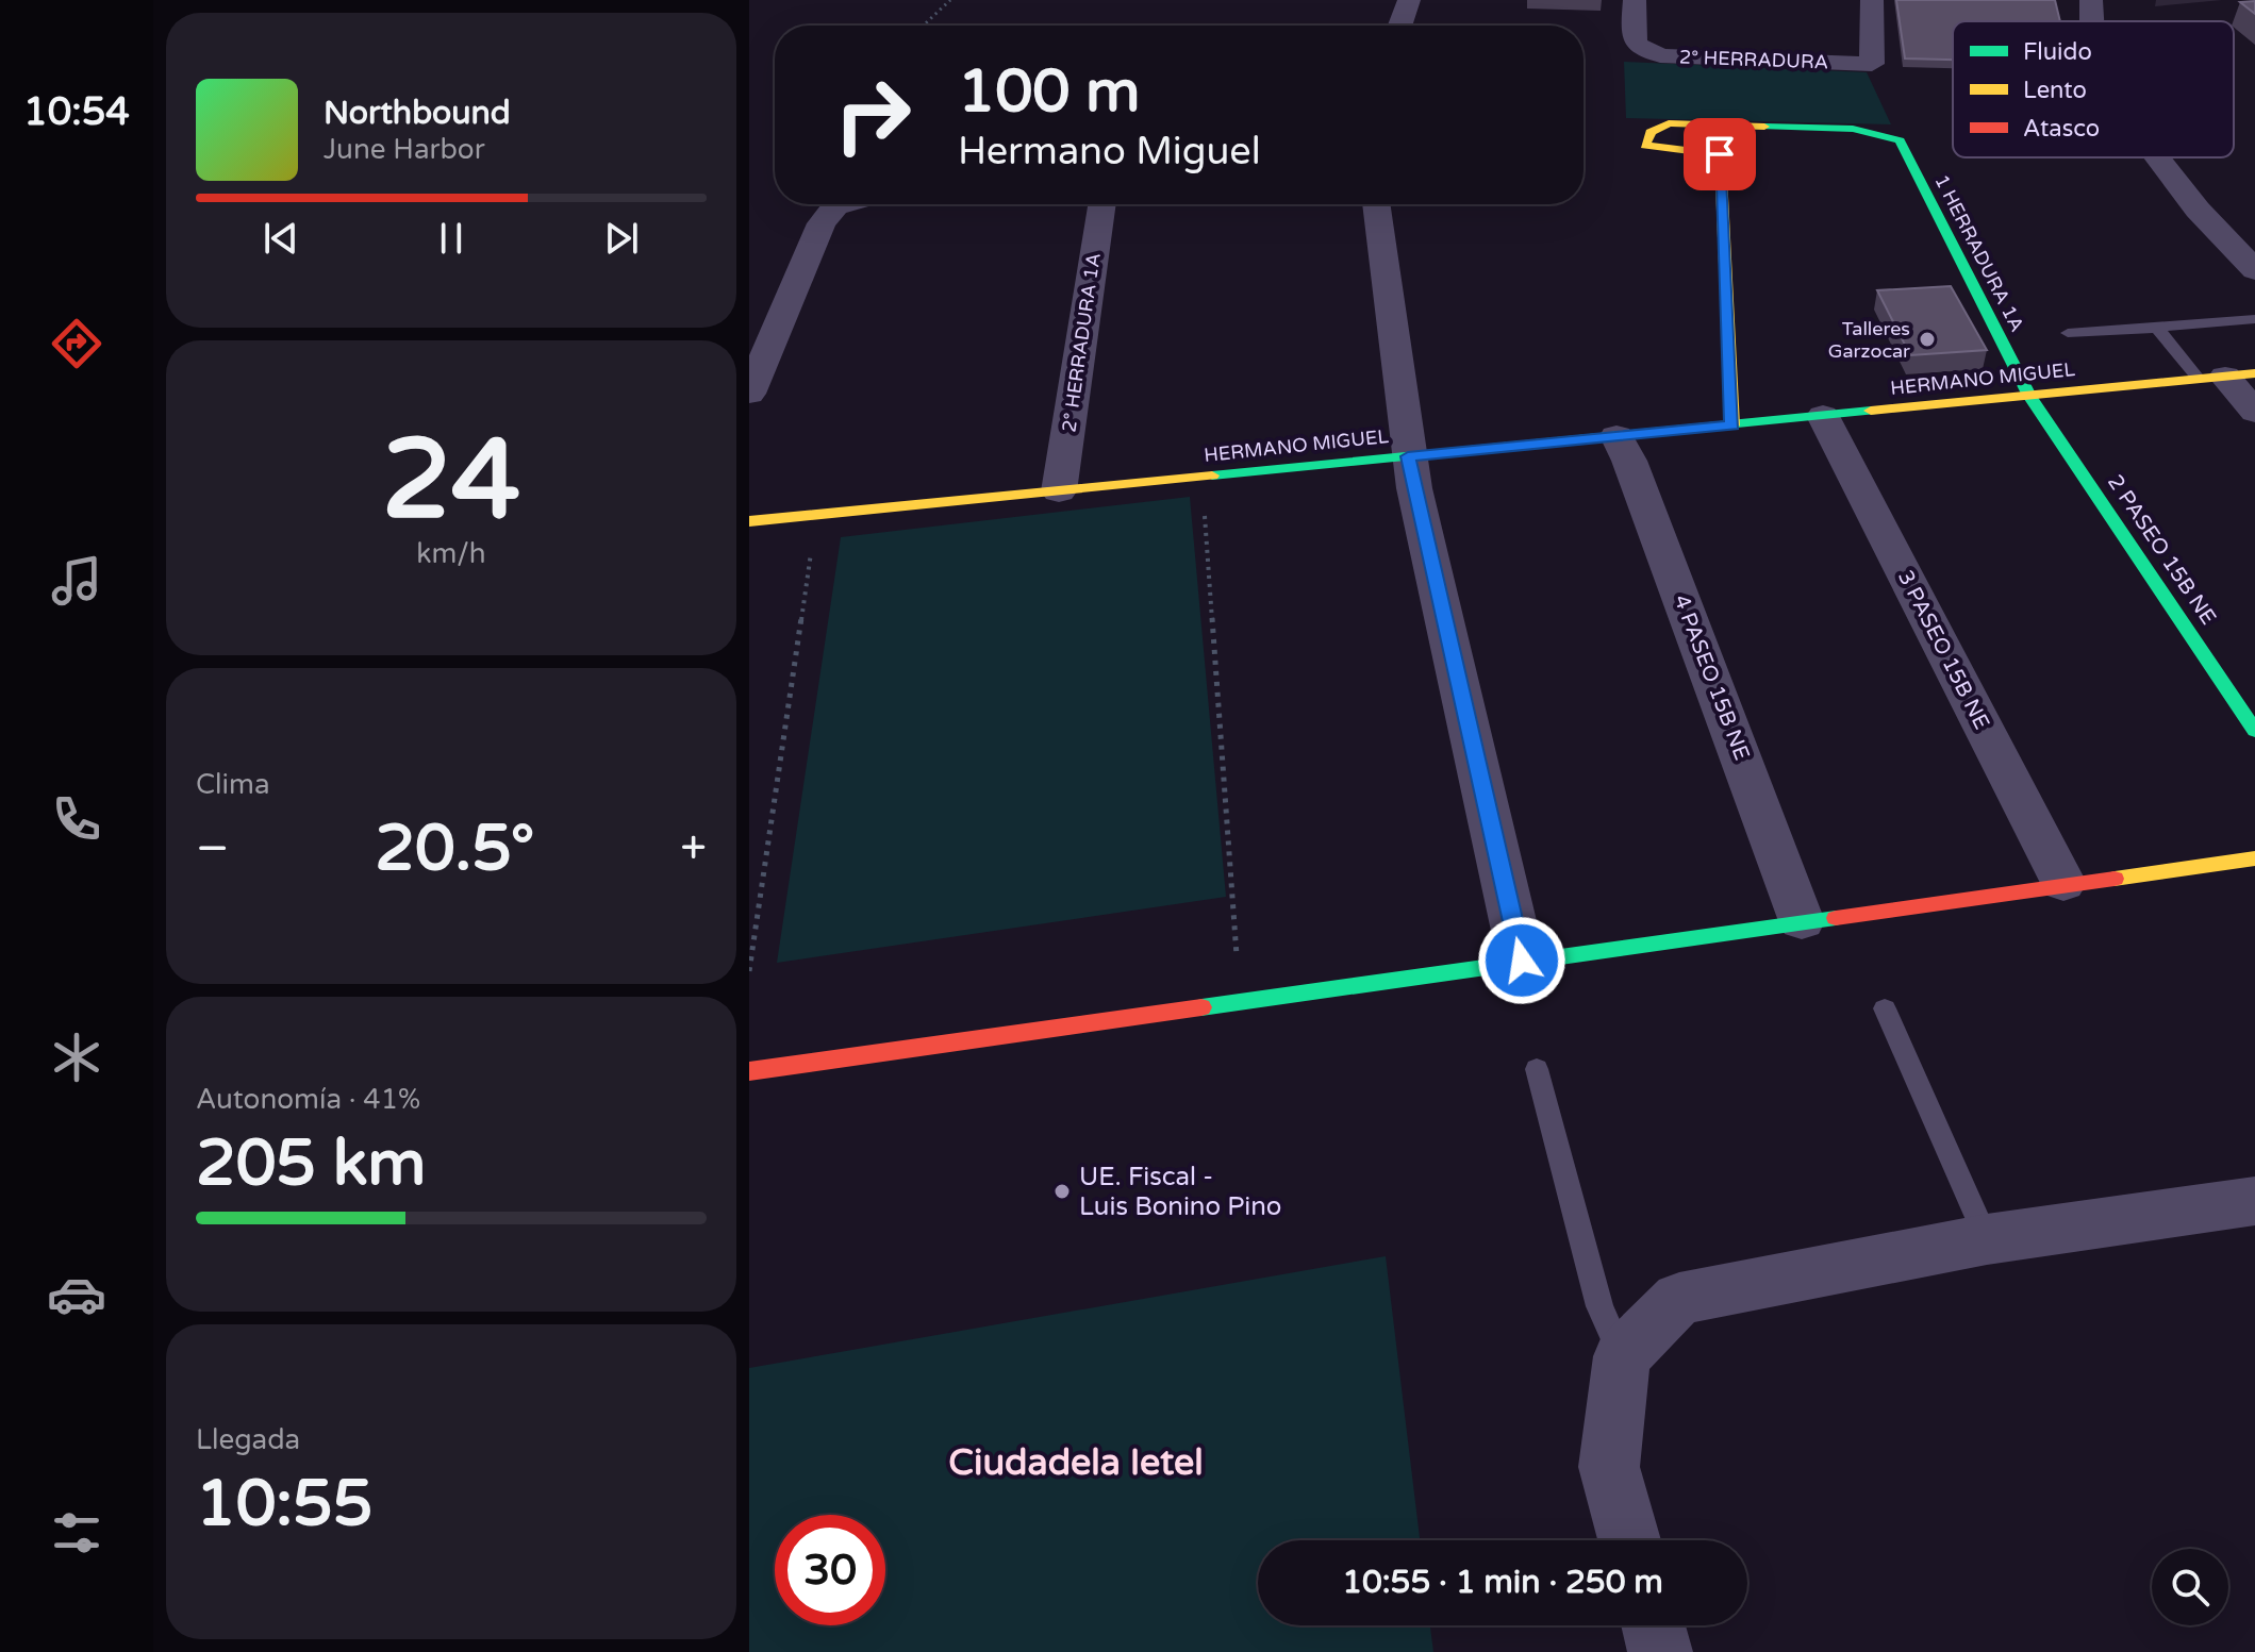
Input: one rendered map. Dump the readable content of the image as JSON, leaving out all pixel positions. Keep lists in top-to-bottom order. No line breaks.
{"streets":{"street":["2° HERRADURA","1 HERRADURA 1A","2° HERRADURA 1A","HERMANO MIGUEL","2 PASEO 15B NE","3 PASEO 15B NE","4 PASEO 15B NE"]},"crossings":[["1 HERRADURA 1A","HERMANO MIGUEL"],["1 HERRADURA 1A","2 PASEO 15B NE"],["2° HERRADURA 1A","HERMANO MIGUEL"],["HERMANO MIGUEL","2 PASEO 15B NE"],["HERMANO MIGUEL","3 PASEO 15B NE"],["HERMANO MIGUEL","4 PASEO 15B NE"]],"districts":["Ciudadela Ietel"],"places":["Talleres Garzocar","UE. Fiscal - Luis Bonino Pino"],"legend":["Fluido","Lento","Atasco"],"page":{"tabs":"10:54","turn":["100 m","Hermano Miguel"],"song":["Northbound","June Harbor"],"tile":[["24","km/h"],"Clima",["Autonomía · 41%","205 km"],["Llegada","10:55"]],"heat":["−","20.5°","+"],"limit":"30","trip":"10:55 · 1 min · 250 m"}}
